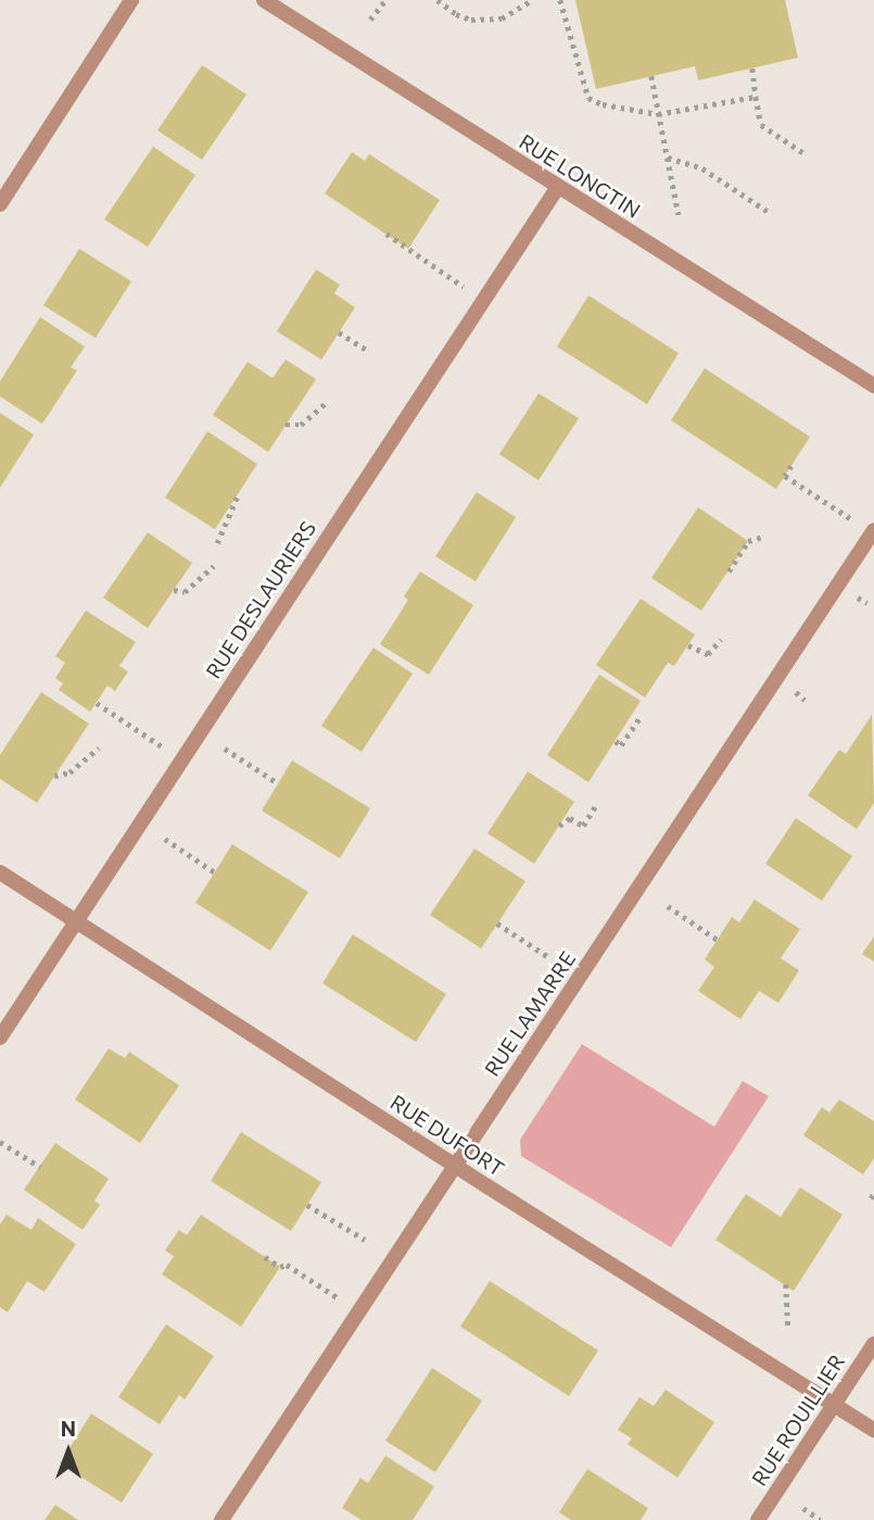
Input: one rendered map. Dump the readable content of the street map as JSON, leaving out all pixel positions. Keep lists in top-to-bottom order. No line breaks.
{"streets":{"street":["RUE LONGTIN","RUE DESLAURIERS","RUE LAMARRE","RUE DUFORT","RUE ROUILLIER"]},"crossings":[["RUE LONGTIN","RUE DESLAURIERS"],["RUE DESLAURIERS","RUE DUFORT"],["RUE LAMARRE","RUE DUFORT"],["RUE DUFORT","RUE ROUILLIER"]],"north":"top"}
